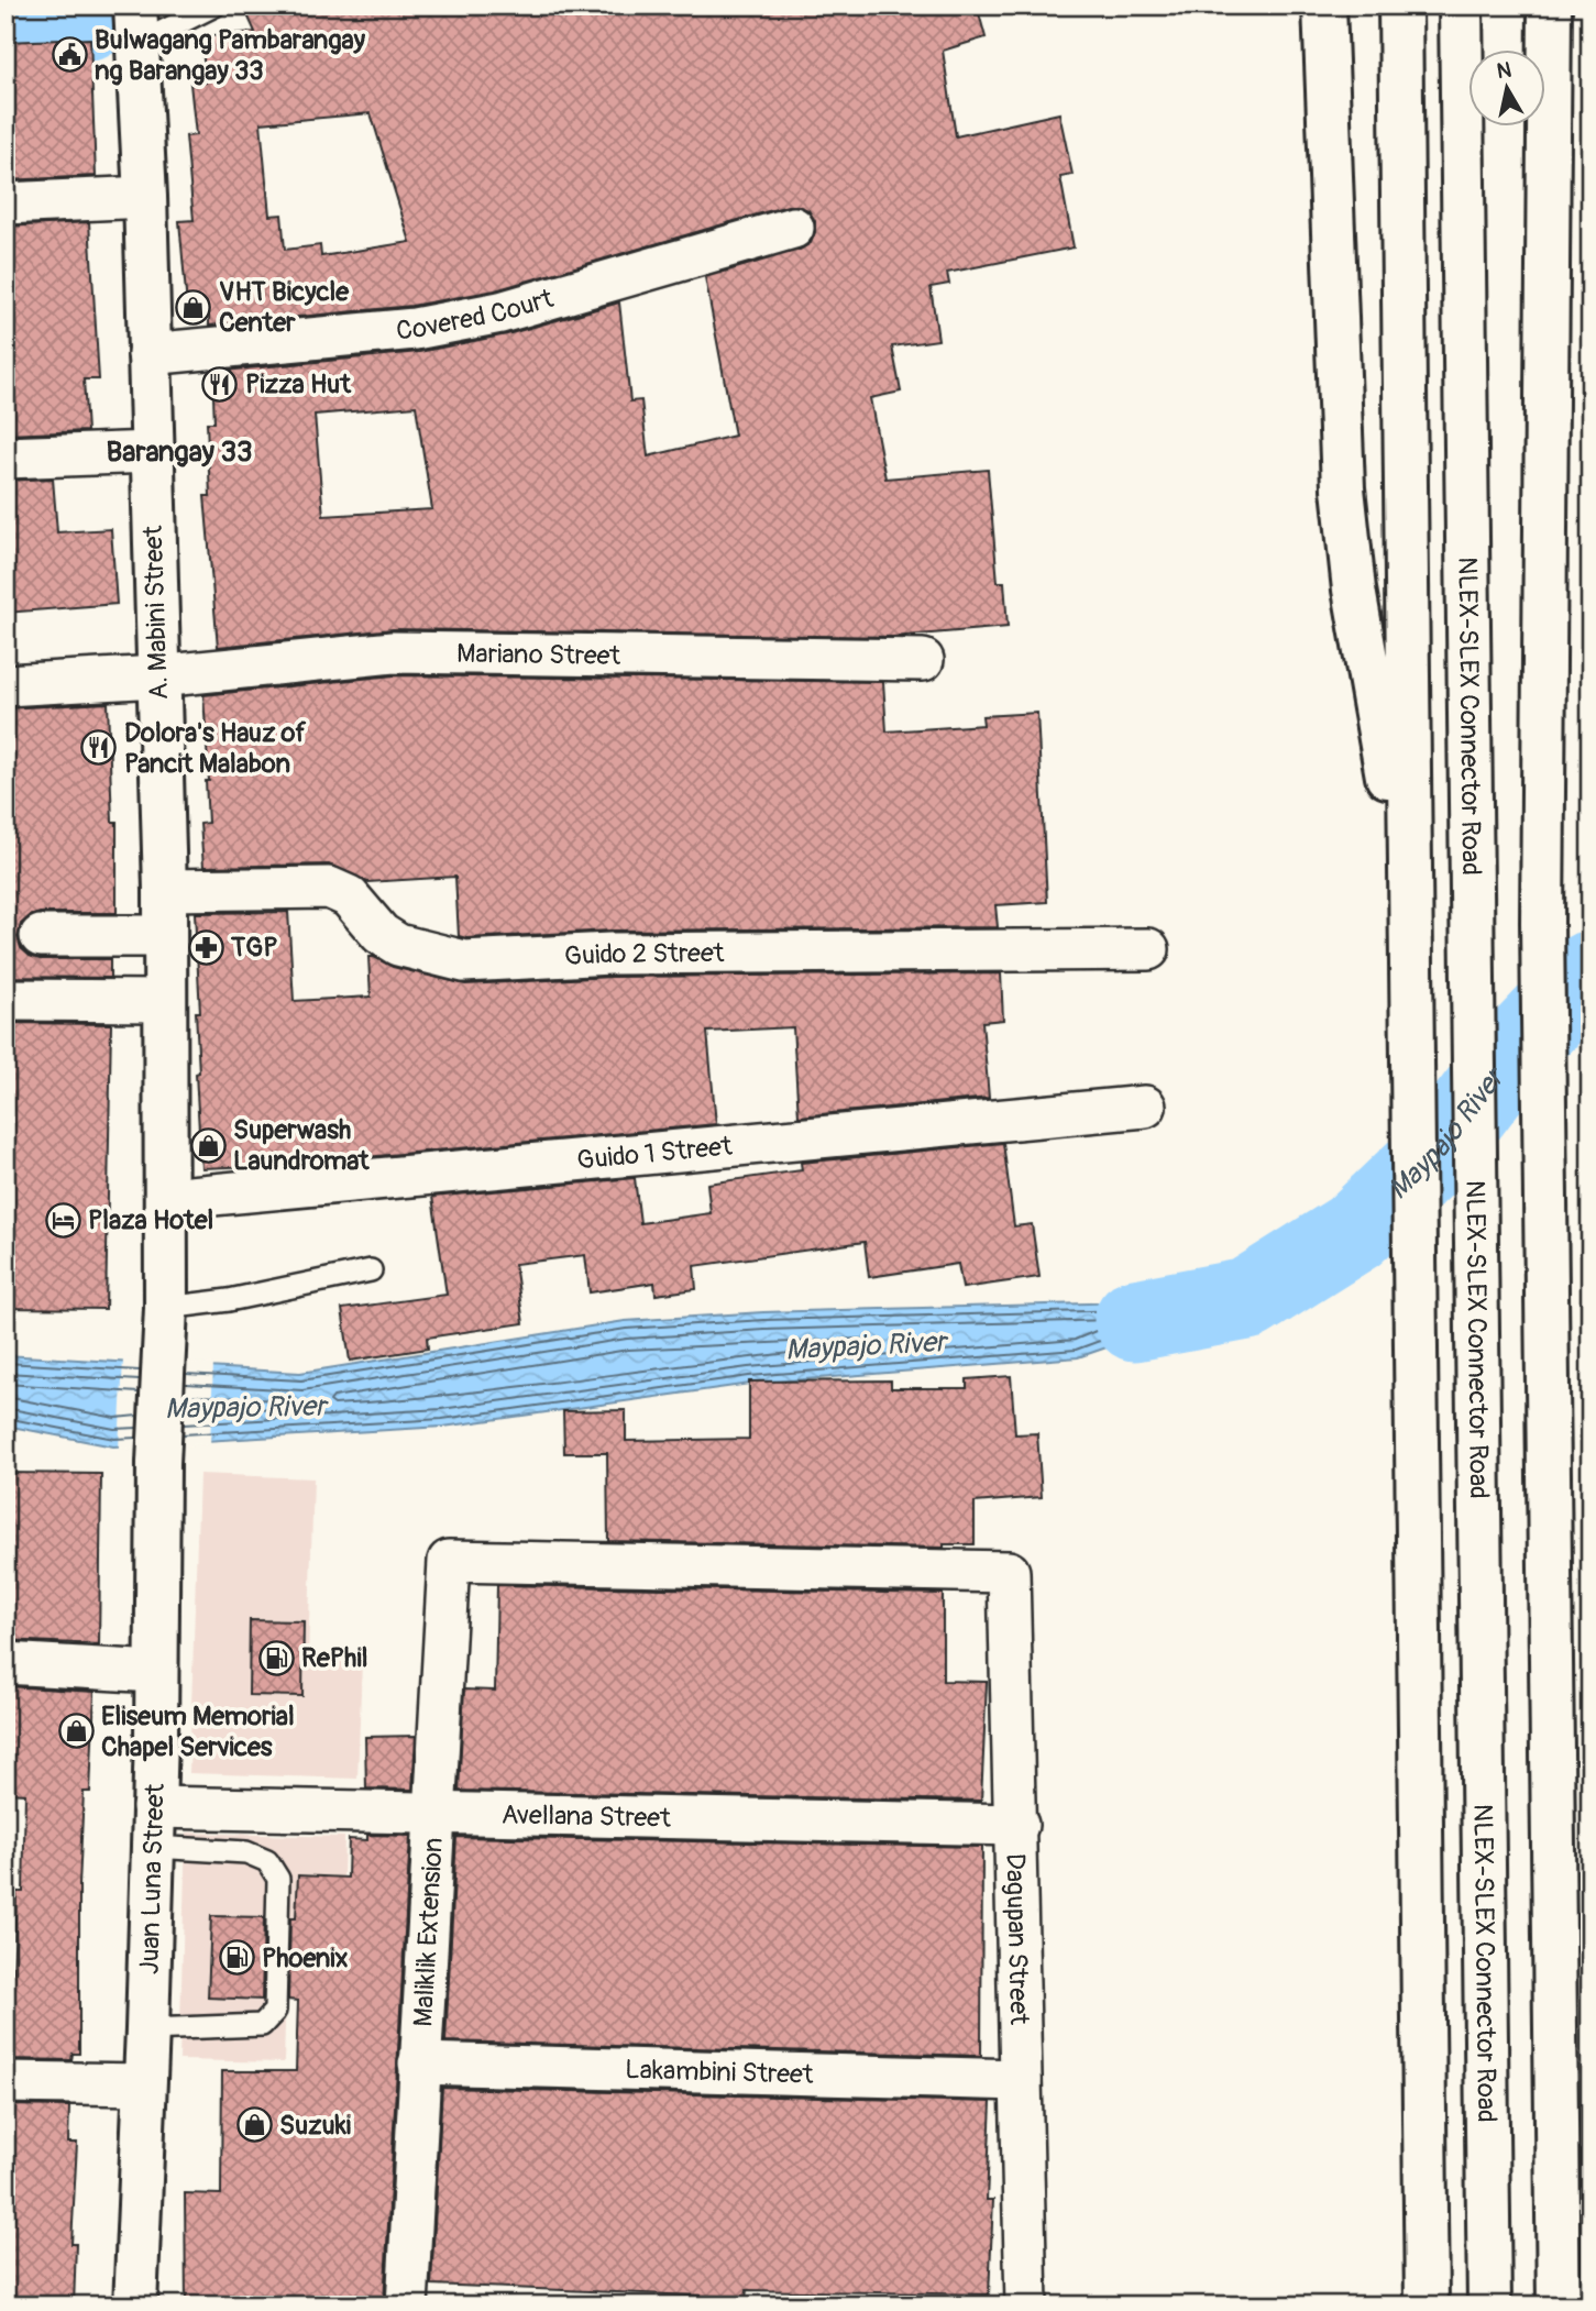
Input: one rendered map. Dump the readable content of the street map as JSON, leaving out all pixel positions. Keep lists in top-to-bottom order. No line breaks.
{"streets":{"main road":["A. Mabini Street","NLEX-SLEX Connector Road","Juan Luna Street"],"street":["Covered Court","Mariano Street","Guido 2 Street","Guido 1 Street","Avellana Street","Maliklik Extension","Dagupan Street","Lakambini Street"]},"crossings":[["Covered Court","A. Mabini Street"],["A. Mabini Street","Mariano Street"],["A. Mabini Street","Guido 2 Street"],["A. Mabini Street","Guido 1 Street"],["A. Mabini Street","Juan Luna Street"],["Avellana Street","Juan Luna Street"],["Avellana Street","Maliklik Extension"],["Avellana Street","Dagupan Street"],["Maliklik Extension","Dagupan Street"],["Maliklik Extension","Lakambini Street"],["Dagupan Street","Lakambini Street"]],"districts":["Barangay 33"],"water":["Maypajo River"],"places":{"public building":["Bulwagang Pambarangay ng Barangay 33"],"shop":["VHT Bicycle Center","Superwash Laundromat","Eliseum Memorial Chapel Services","Suzuki"],"restaurant":["Pizza Hut","Dolora's Hauz of Pancit Malabon"],"pharmacy":["TGP"],"hotel":["Plaza Hotel"],"fuel station":["RePhil","Phoenix"]},"north":"top"}
